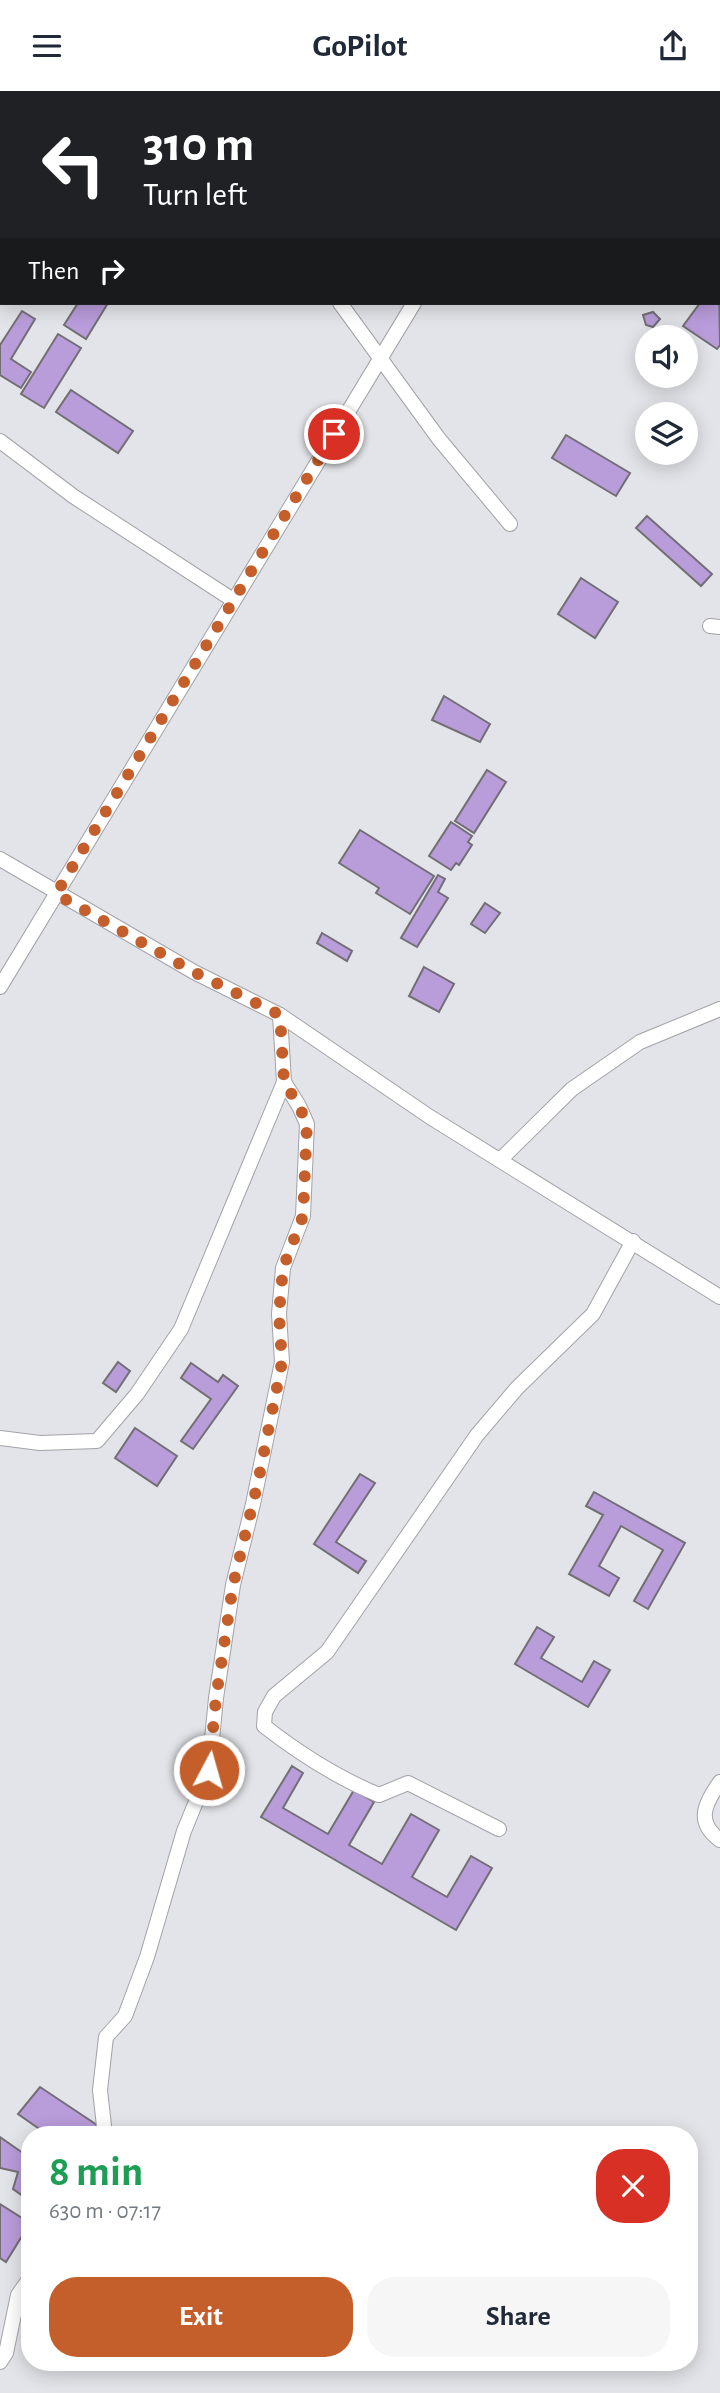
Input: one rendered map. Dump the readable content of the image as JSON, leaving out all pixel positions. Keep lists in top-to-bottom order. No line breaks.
{"page":{"header":"GoPilot","turn":["310 m","Turn left"],"then":"Then","heading":["8 min","630 m · 07:17"],"buttons":["Exit","Share"]}}
